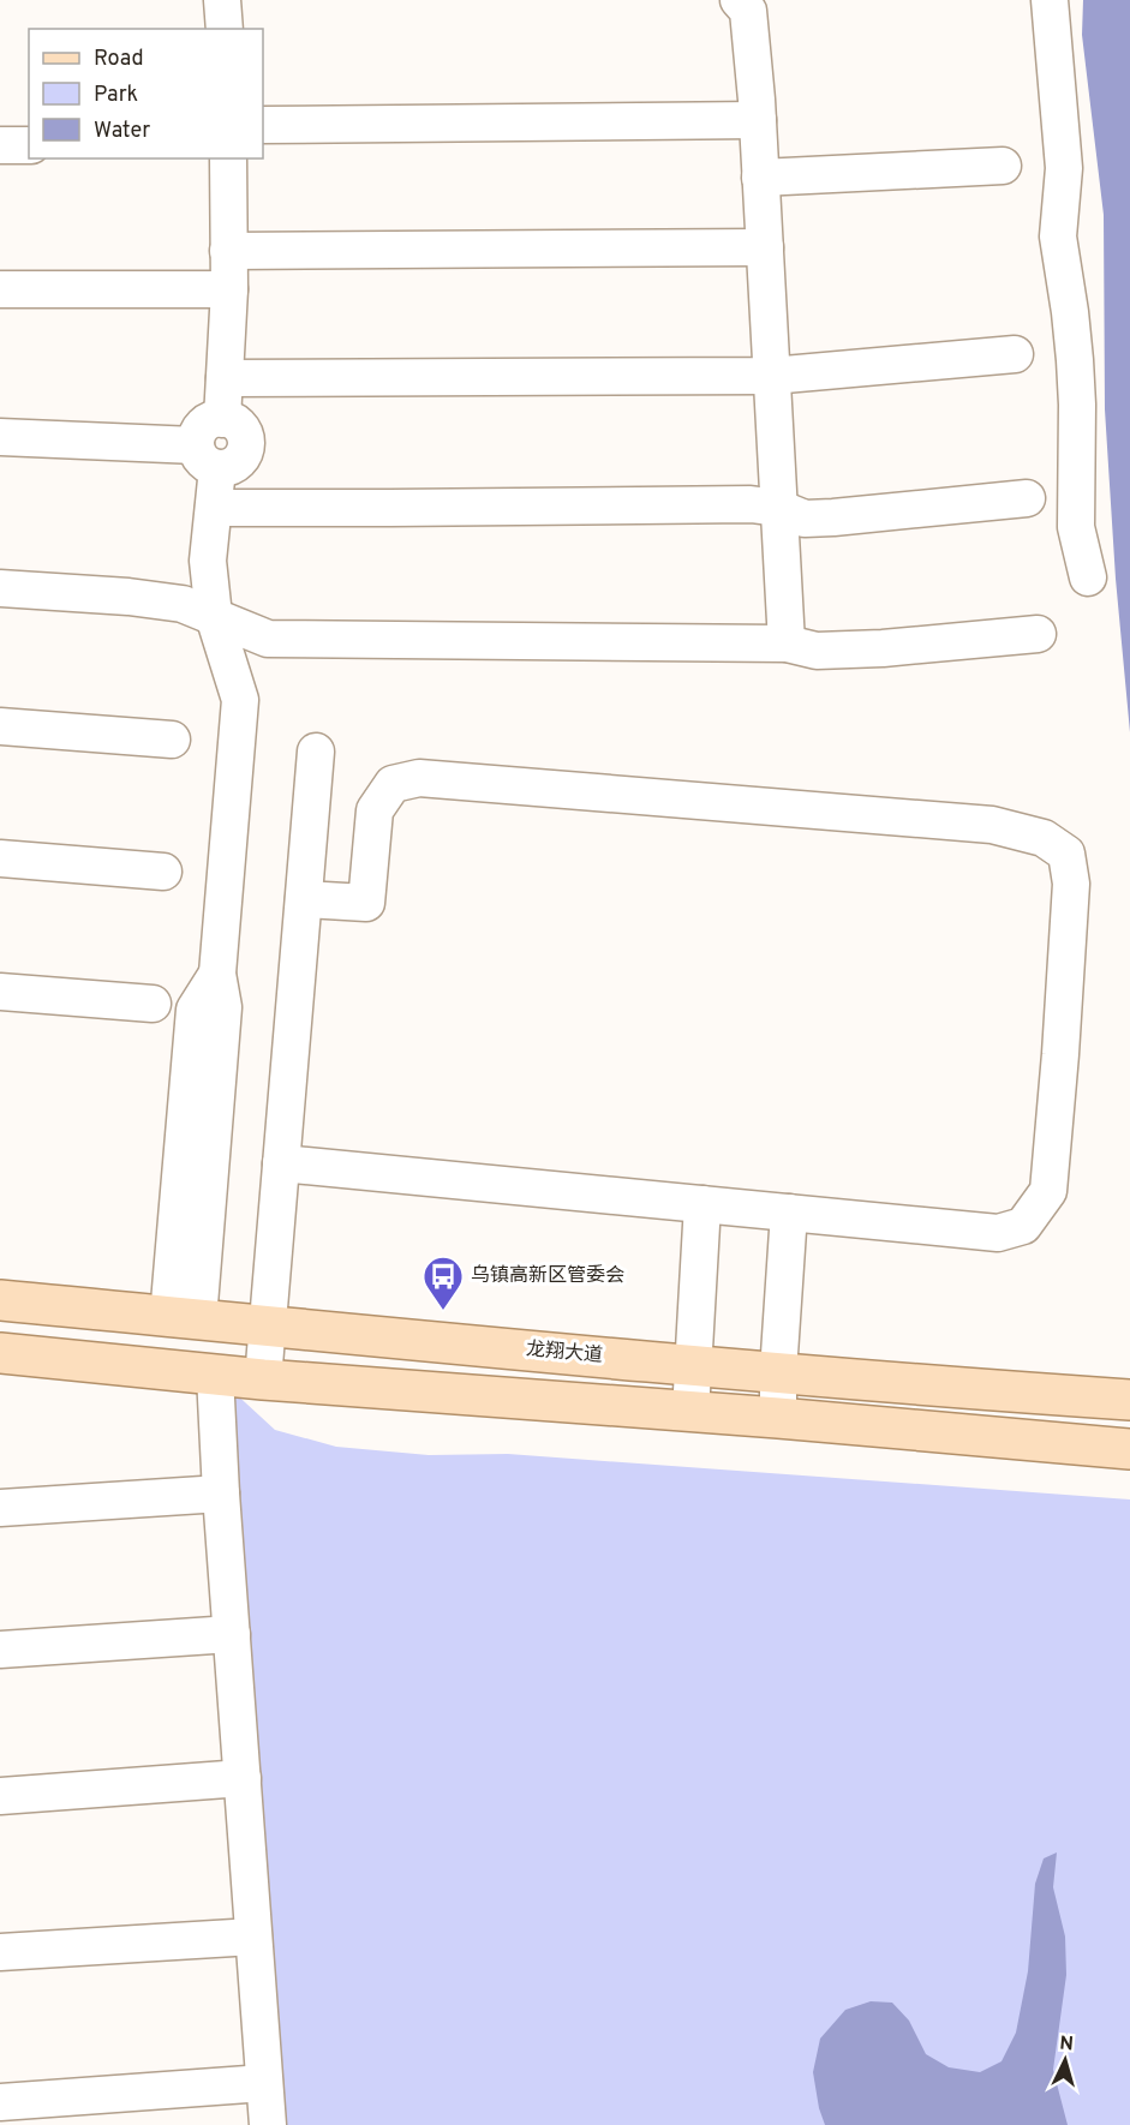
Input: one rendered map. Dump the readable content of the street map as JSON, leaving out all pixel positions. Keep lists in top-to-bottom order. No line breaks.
{"streets":{"main road":["龙翔大道"]},"places":{"bus stop":["乌镇高新区管委会"]},"legend":["Road","Park","Water"],"north":"top"}
